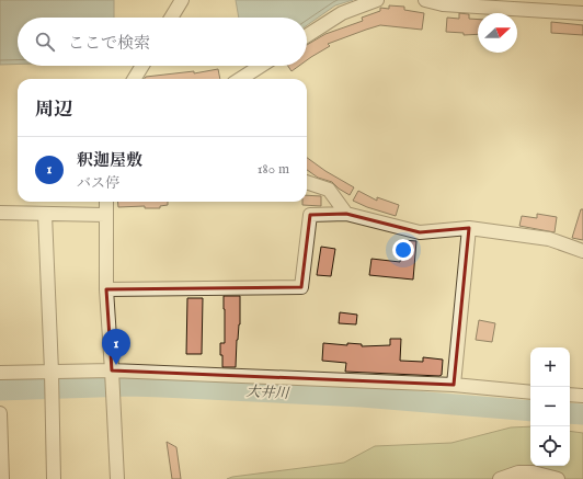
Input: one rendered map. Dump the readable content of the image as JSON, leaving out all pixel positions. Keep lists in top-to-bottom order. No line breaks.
{"water":["大井川"],"north":"right","page":{"search":"ここで検索","heading":"周辺","list":[{"mark":"1","name":"釈迦屋敷","note":"バス停","value":"180 m"}],"pins":"1","map_buttons":["+","−"]}}
